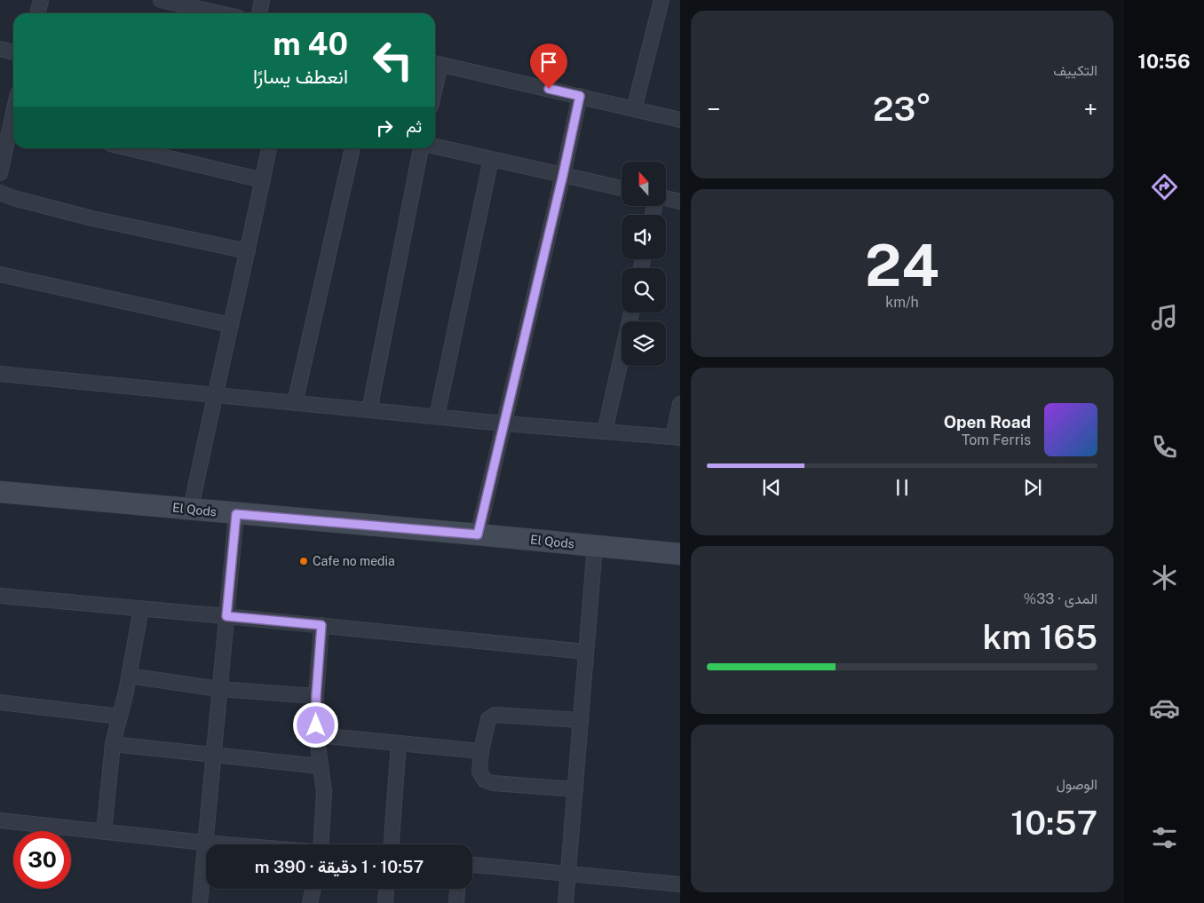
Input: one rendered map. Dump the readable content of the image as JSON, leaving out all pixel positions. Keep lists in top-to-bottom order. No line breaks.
{"streets":{"street":["El Qods"]},"places":["Cafe no media"],"north":"top","page":{"tabs":"10:56","tile":["التكييف",["24","km/h"],["المدى · 33%","165 km"],["الوصول","10:57"]],"turn":["40 m","انعطف يسارًا"],"heat":["−","23°","+"],"then":"ثم","song":["Open Road","Tom Ferris"],"limit":"30","trip":"10:57 · 1 دقيقة · 390 m"}}
